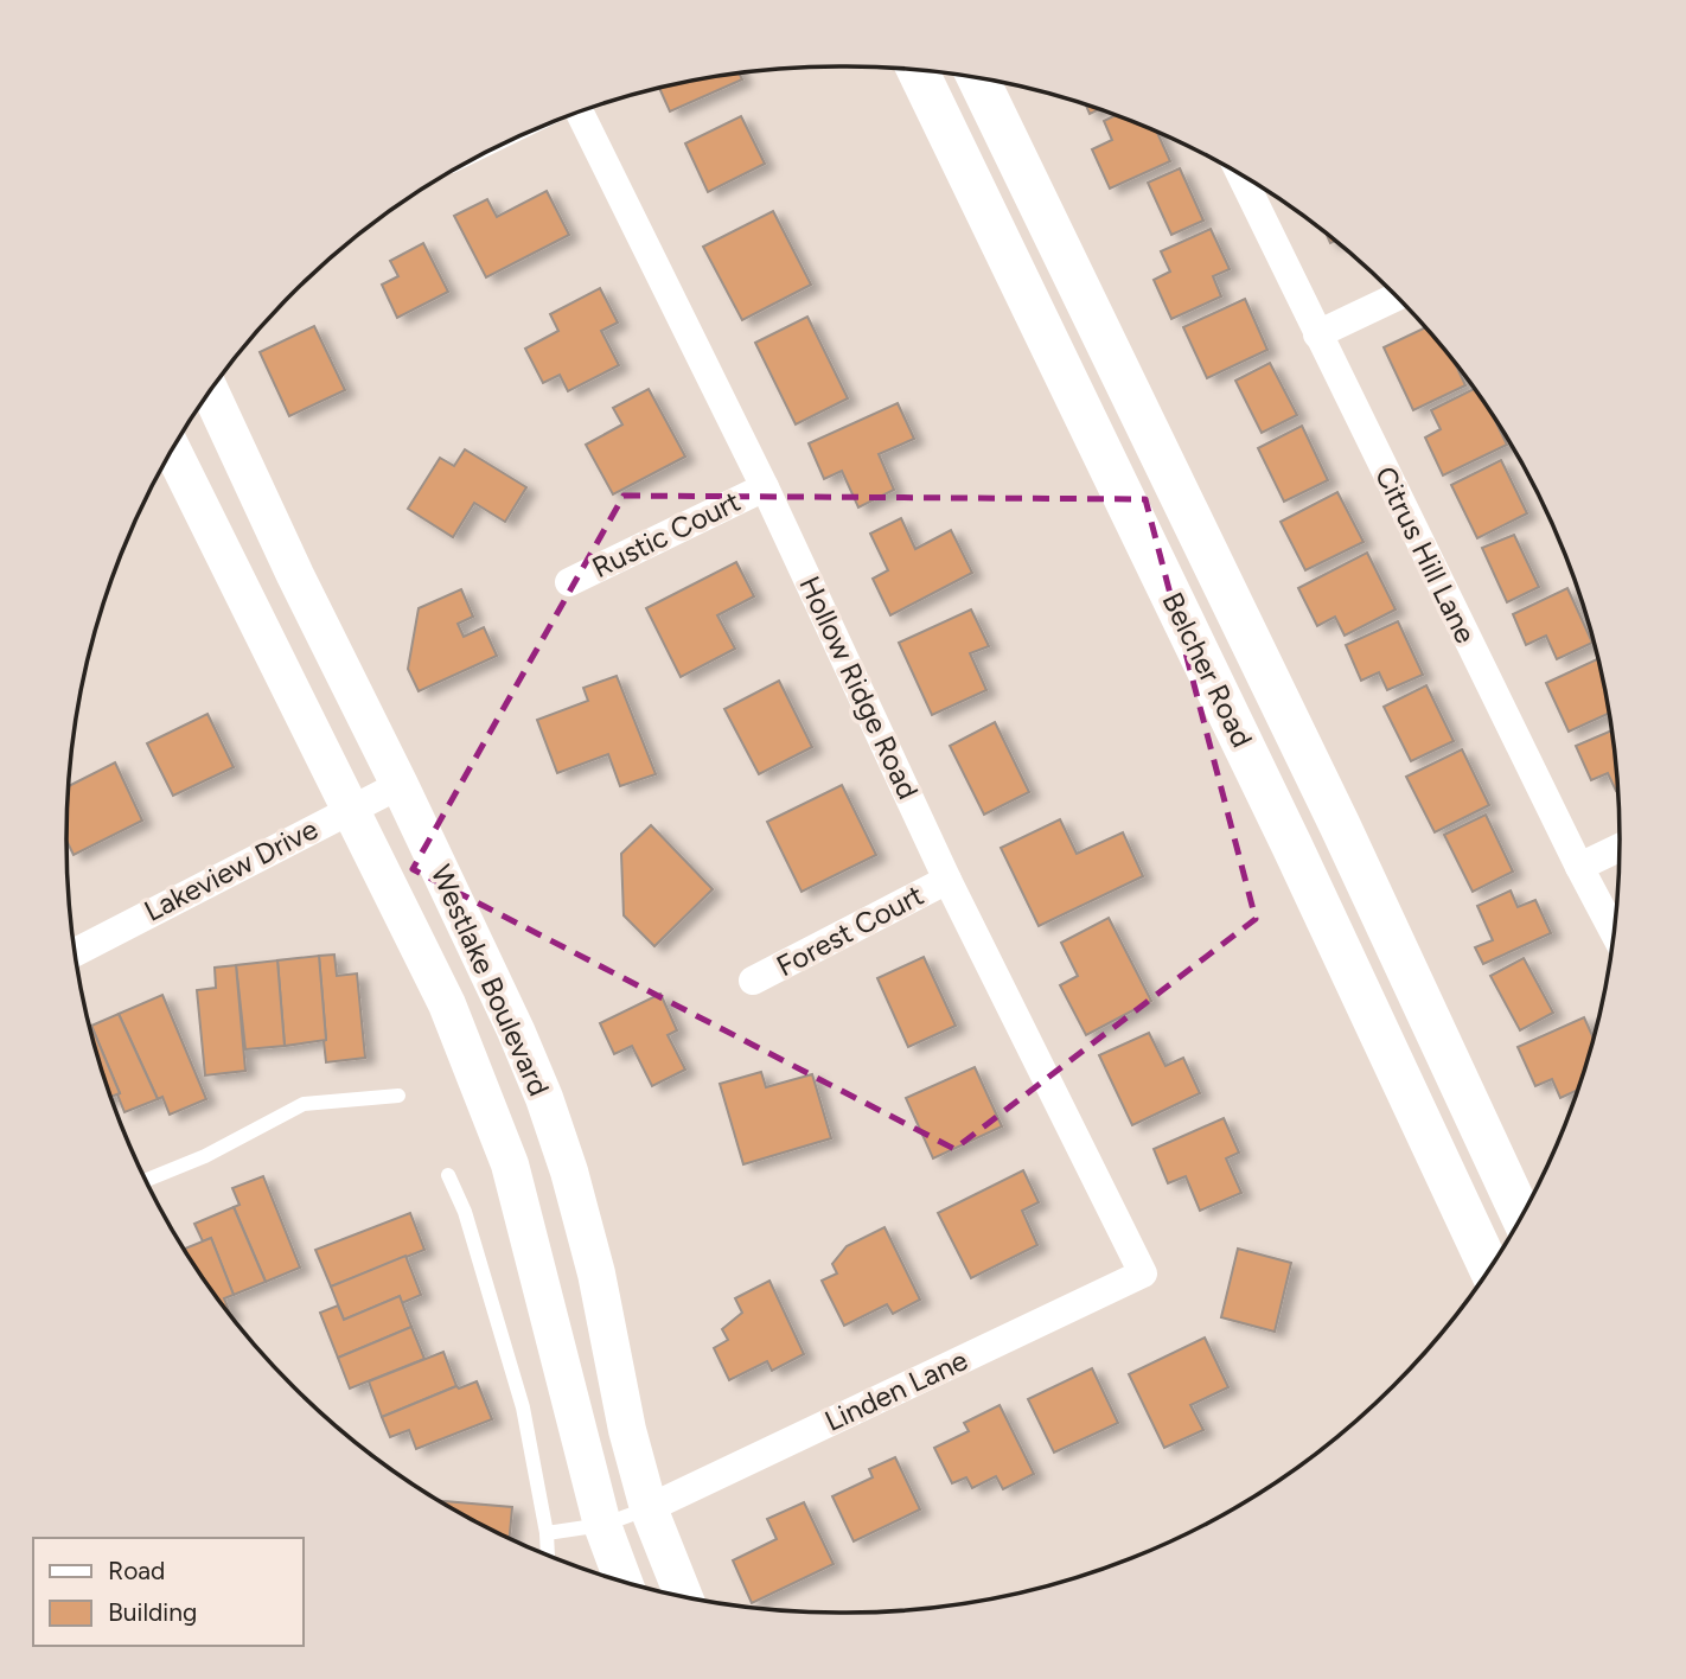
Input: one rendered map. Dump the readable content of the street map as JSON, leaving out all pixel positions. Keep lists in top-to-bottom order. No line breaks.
{"streets":{"main road":["Belcher Road"],"street":["Rustic Court","Citrus Hill Lane","Hollow Ridge Road","Lakeview Drive","Forest Court","Westlake Boulevard","Linden Lane"]},"crossings":[["Rustic Court","Hollow Ridge Road"],["Hollow Ridge Road","Forest Court"],["Hollow Ridge Road","Linden Lane"],["Lakeview Drive","Westlake Boulevard"],["Westlake Boulevard","Linden Lane"]],"legend":["Road","Building"]}
